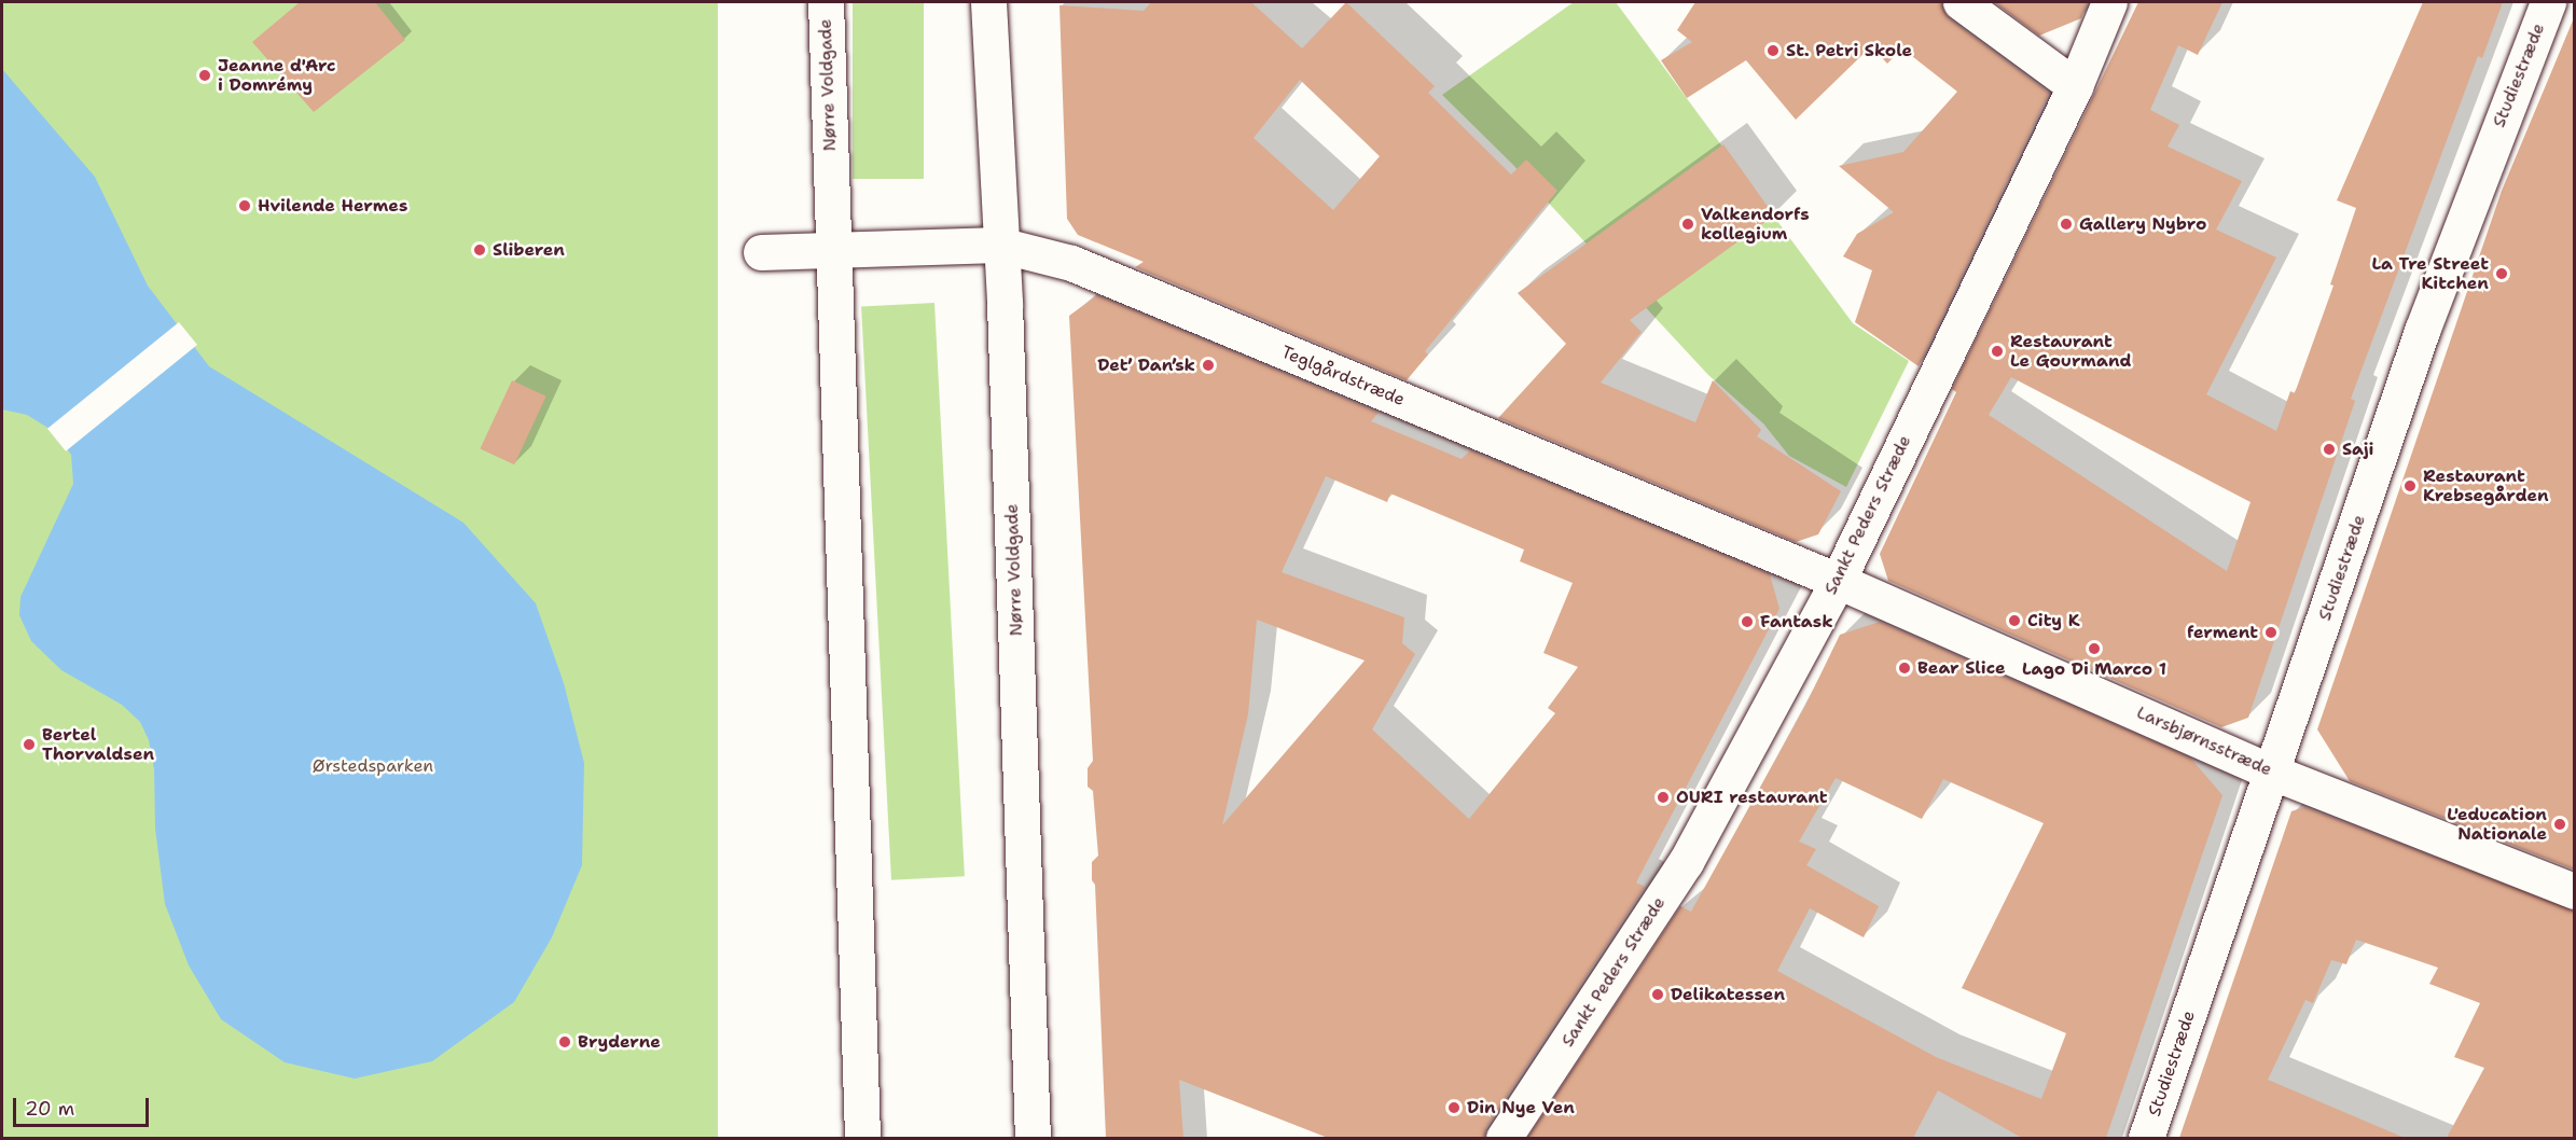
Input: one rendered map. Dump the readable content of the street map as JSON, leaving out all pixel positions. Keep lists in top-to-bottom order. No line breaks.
{"streets":{"street":["Studiestræde","Nørre Voldgade","Teglgårdstræde","Sankt Peders Stræde","Larsbjørnsstræde"]},"crossings":[["Studiestræde","Larsbjørnsstræde"],["Nørre Voldgade","Teglgårdstræde"],["Teglgårdstræde","Sankt Peders Stræde"],["Teglgårdstræde","Larsbjørnsstræde"],["Sankt Peders Stræde","Larsbjørnsstræde"]],"parks":["Ørstedsparken"],"places":["St. Petri Skole","Jeanne d'Arc i Domrémy","Hvilende Hermes","Valkendorfs kollegium","Gallery Nybro","Sliberen","La Tre Street Kitchen","Restaurant Le Gourmand","Det’ Dan’sk","Saji","Restaurant Krebsegården","City K","Fantask","ferment","Lago Di Marco 1","Bear Slice","Bertel Thorvaldsen","OURI restaurant","L'education Nationale","Delikatessen","Bryderne","Din Nye Ven"],"scale_bar":"20 m"}
